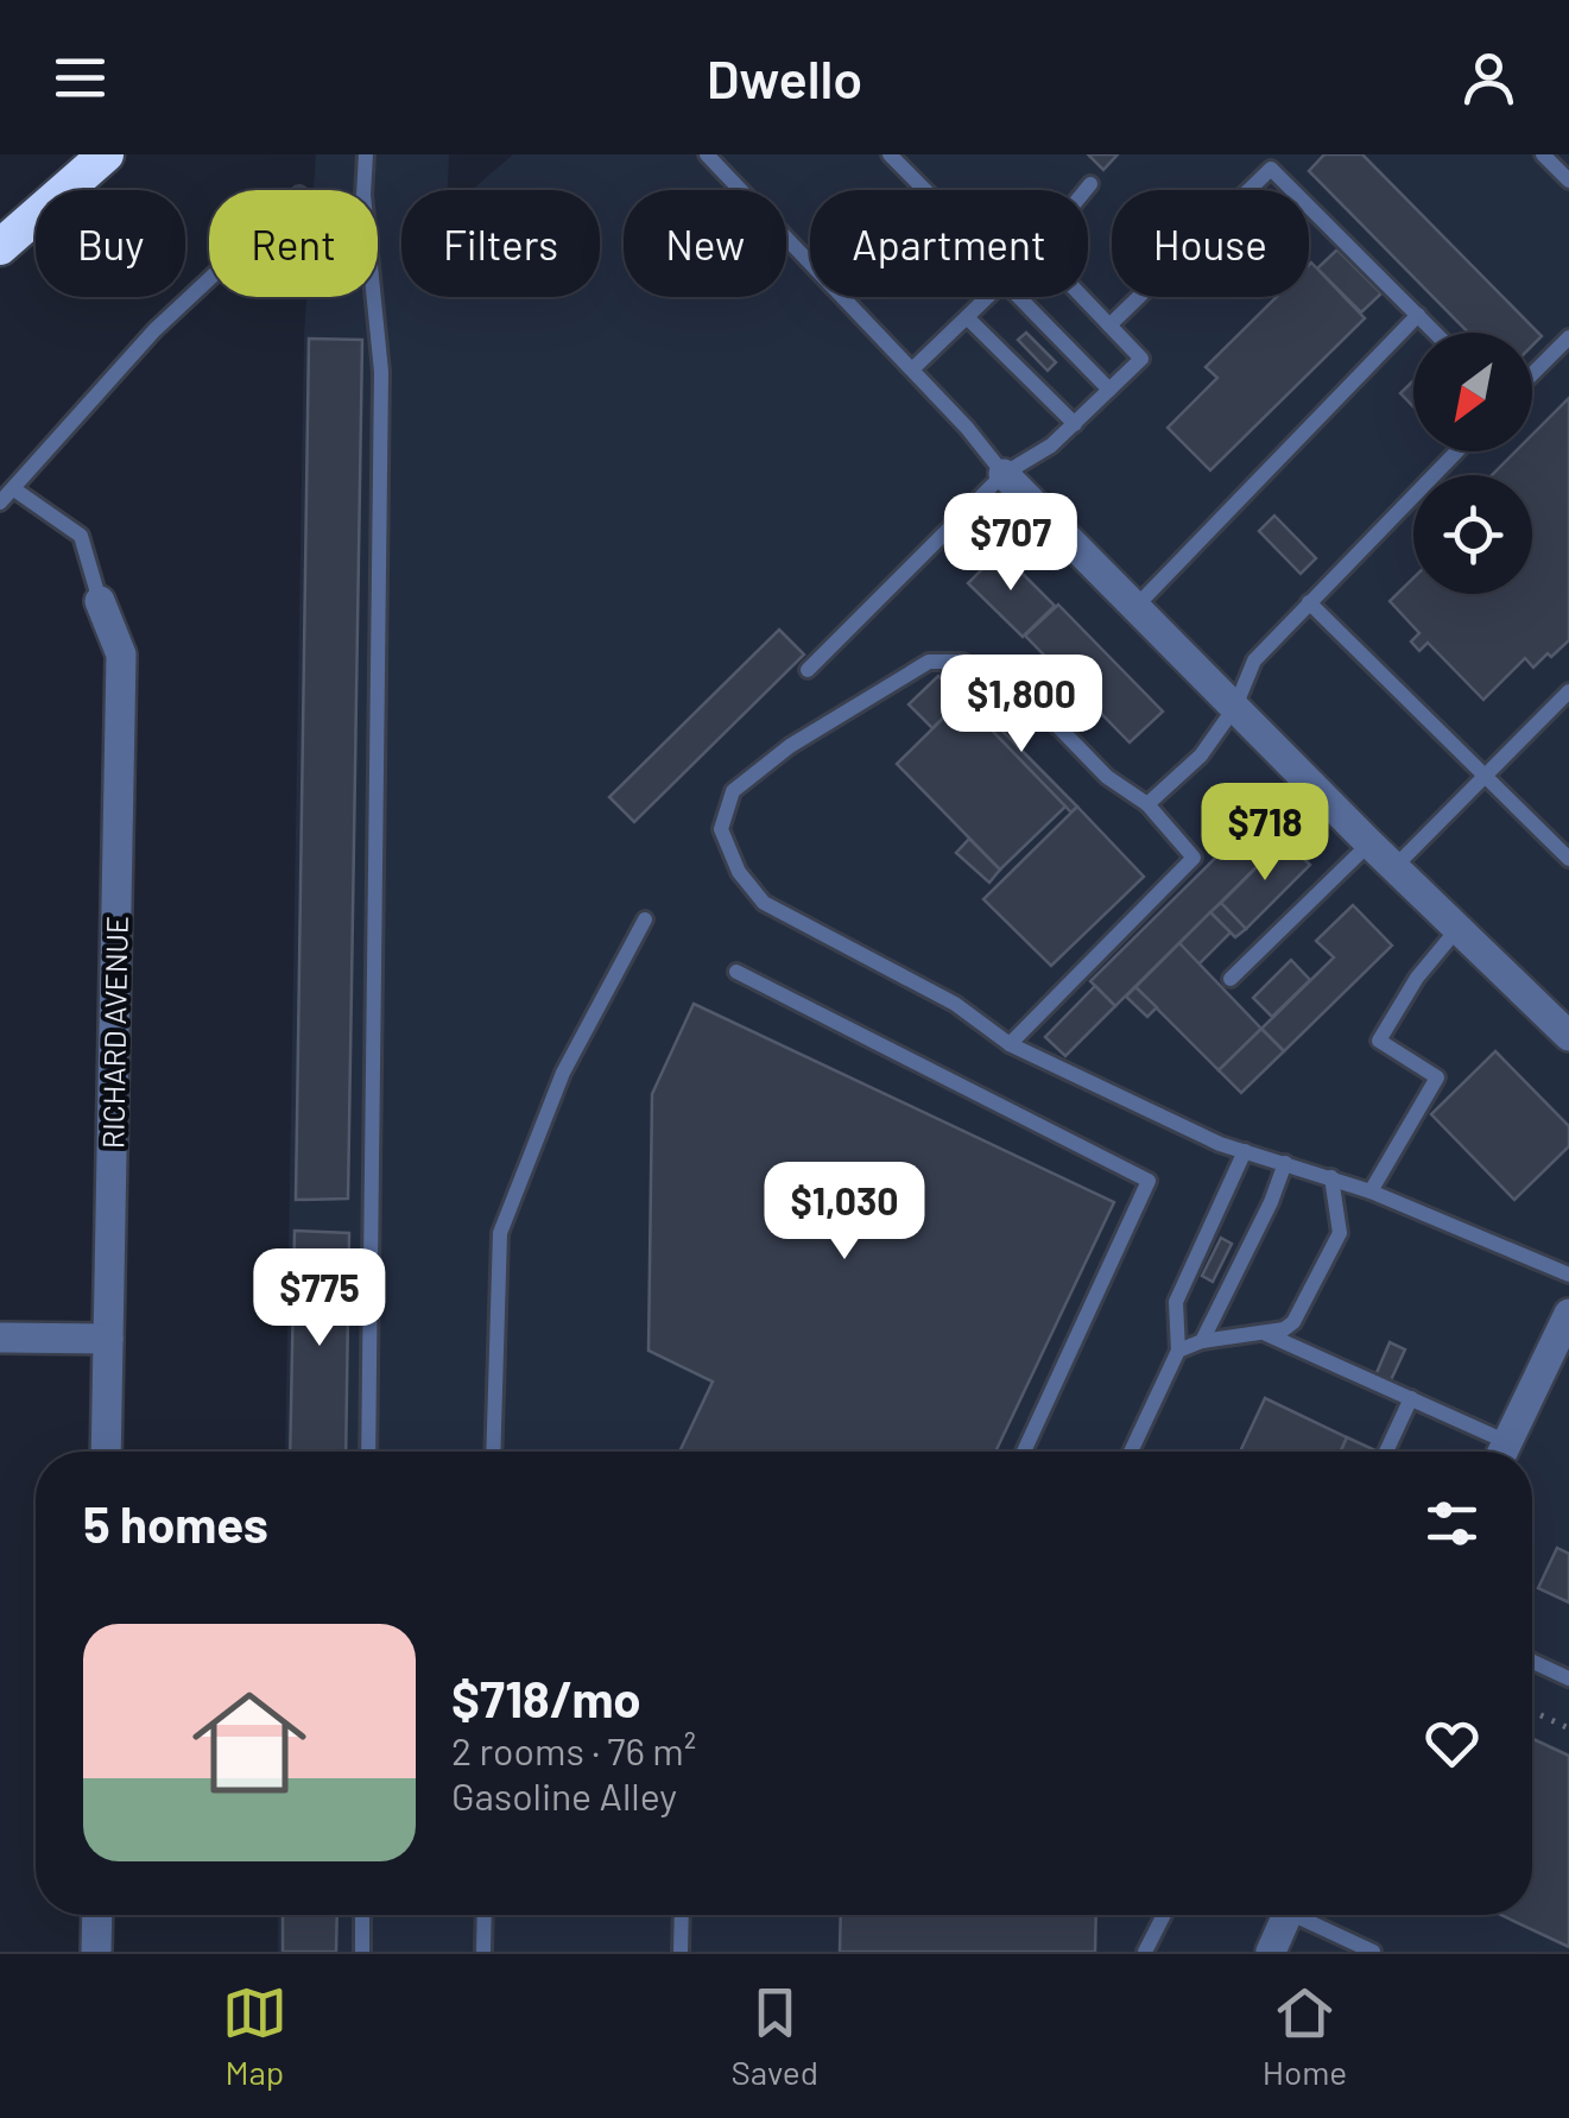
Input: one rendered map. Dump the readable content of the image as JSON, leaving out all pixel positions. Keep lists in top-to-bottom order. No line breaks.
{"streets":{"street":["RICHARD AVENUE"]},"north":"bottom left","page":{"header":"Dwello","chip":["Buy","Rent","Filters","New","Apartment","House"],"price":["$707","$1,800","$718","$1,030","$775"],"heading":"5 homes","list":[{"name":"$718/mo","note":"2 rooms · 76 m² · Gasoline Alley"}],"tabs":["Map","Saved","Home"]}}
